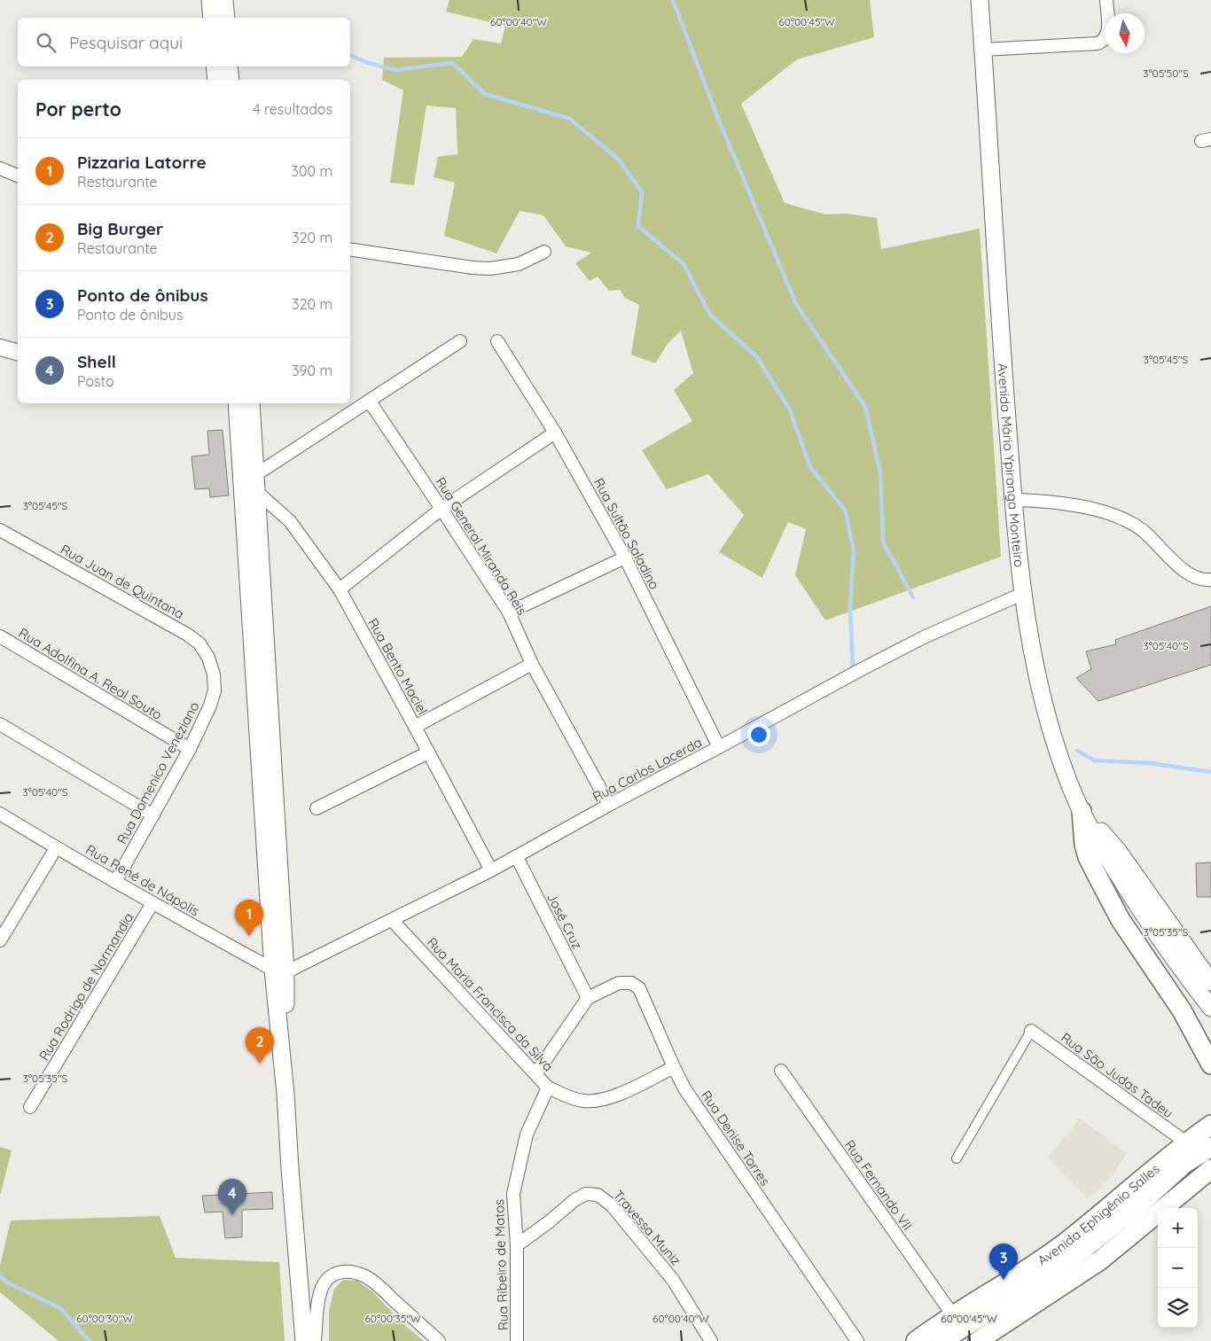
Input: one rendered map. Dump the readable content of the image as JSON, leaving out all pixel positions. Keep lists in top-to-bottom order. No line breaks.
{"streets":{"main road":["Avenida Mário Ypiranga Monteiro","Avenida Ephigênio Salles"],"street":["Rua Sultão Saladino","Rua General Miranda Reis","Rua Juan de Quintana","Rua Bento Maciel","Rua Adolfina A. Real Souto","Rua Carlos Lacerda","Rua Domenico Veneziano","Rua René de Nápolis","José Cruz","Rua Rodrigo de Normandia","Rua Maria Francisca da Silva","Rua São Judas Tadeu","Rua Denise Torres","Rua Fernando VII","Travessa Muniz","Rua Ribeiro de Matos"]},"crossings":[["Avenida Mário Ypiranga Monteiro","Rua Carlos Lacerda"],["Rua Sultão Saladino","Rua Carlos Lacerda"],["Rua General Miranda Reis","Rua Carlos Lacerda"],["Rua Juan de Quintana","Rua Domenico Veneziano"],["Rua Bento Maciel","Rua Carlos Lacerda"],["Rua Adolfina A. Real Souto","Rua Domenico Veneziano"],["Rua Carlos Lacerda","Rua René de Nápolis"],["Rua Carlos Lacerda","José Cruz"],["Rua Carlos Lacerda","Rua Maria Francisca da Silva"],["Rua Domenico Veneziano","Rua René de Nápolis"],["Rua René de Nápolis","Rua Rodrigo de Normandia"],["José Cruz","Rua Denise Torres"],["Rua Maria Francisca da Silva","Rua Denise Torres"],["Rua Maria Francisca da Silva","Rua Ribeiro de Matos"],["Rua São Judas Tadeu","Avenida Ephigênio Salles"],["Rua Fernando VII","Avenida Ephigênio Salles"],["Travessa Muniz","Rua Ribeiro de Matos"]],"north":"bottom","page":{"search":"Pesquisar aqui","heading":["Por perto","4 resultados"],"list":[{"mark":"1","name":"Pizzaria Latorre","note":"Restaurante","value":"300 m"},{"mark":"2","name":"Big Burger","note":"Restaurante","value":"320 m"},{"mark":"3","name":"Ponto de ônibus","note":"Ponto de ônibus","value":"320 m"},{"mark":"4","name":"Shell","note":"Posto","value":"390 m"}],"pins":["1","2","4","3"],"map_buttons":["+","−"]},"coordinates":["60°00'40\"W","60°00'45\"W","3°05'50\"S","3°05'45\"S","3°05'40\"S","3°05'35\"S","60°00'30\"W","60°00'35\"W"]}
